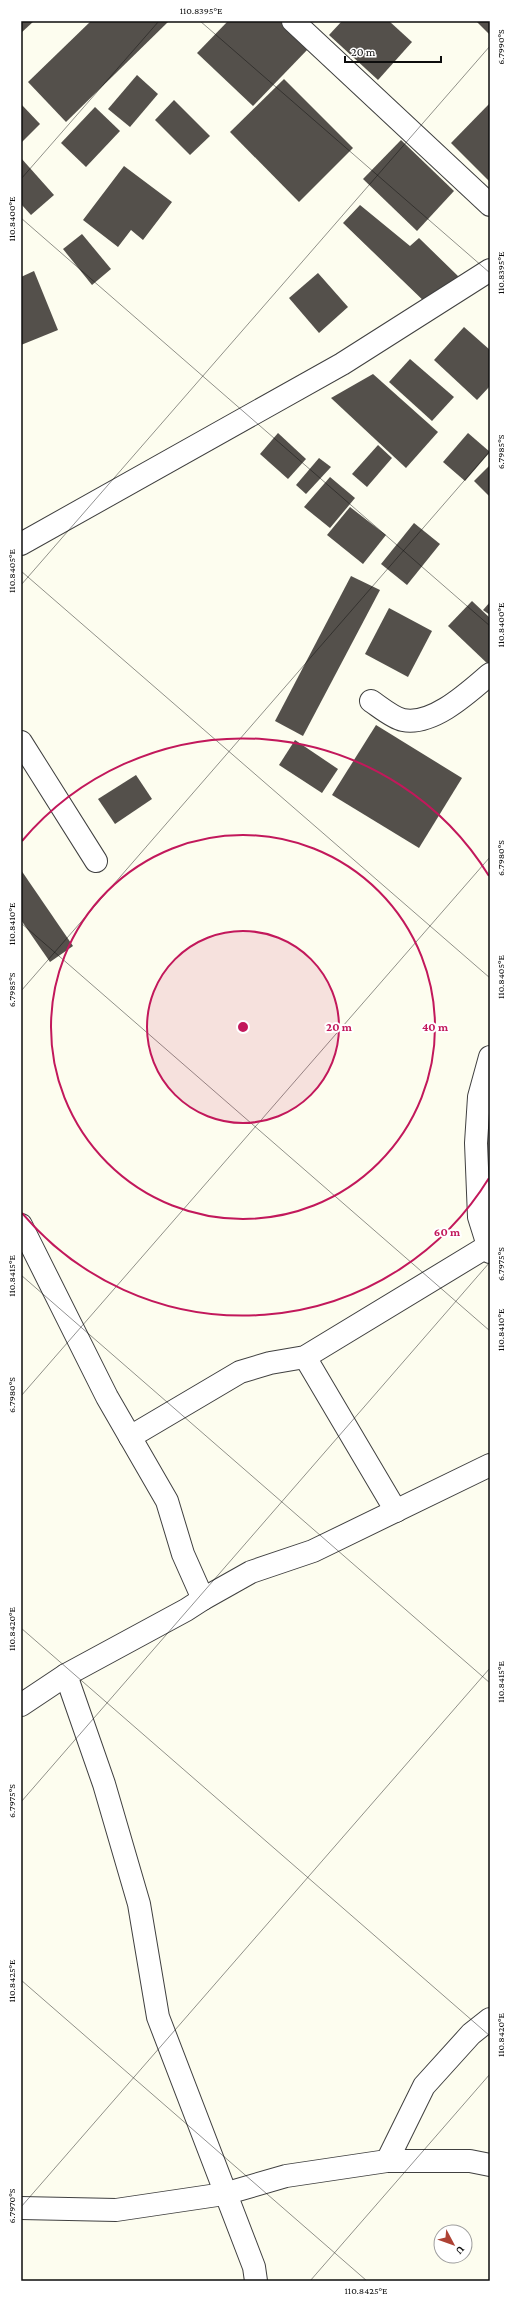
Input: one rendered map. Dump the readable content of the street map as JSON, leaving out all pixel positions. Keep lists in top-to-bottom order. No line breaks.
{"scale_bar":"20 m","north":"bottom right","coordinates":["110.8395°E","6.7990°S","110.8400°E","6.7985°S","110.8405°E","6.7980°S","110.8410°E","6.7975°S","110.8415°E","110.8420°E","110.8425°E","6.7970°S"],"rings":["20 m","40 m","60 m"]}
